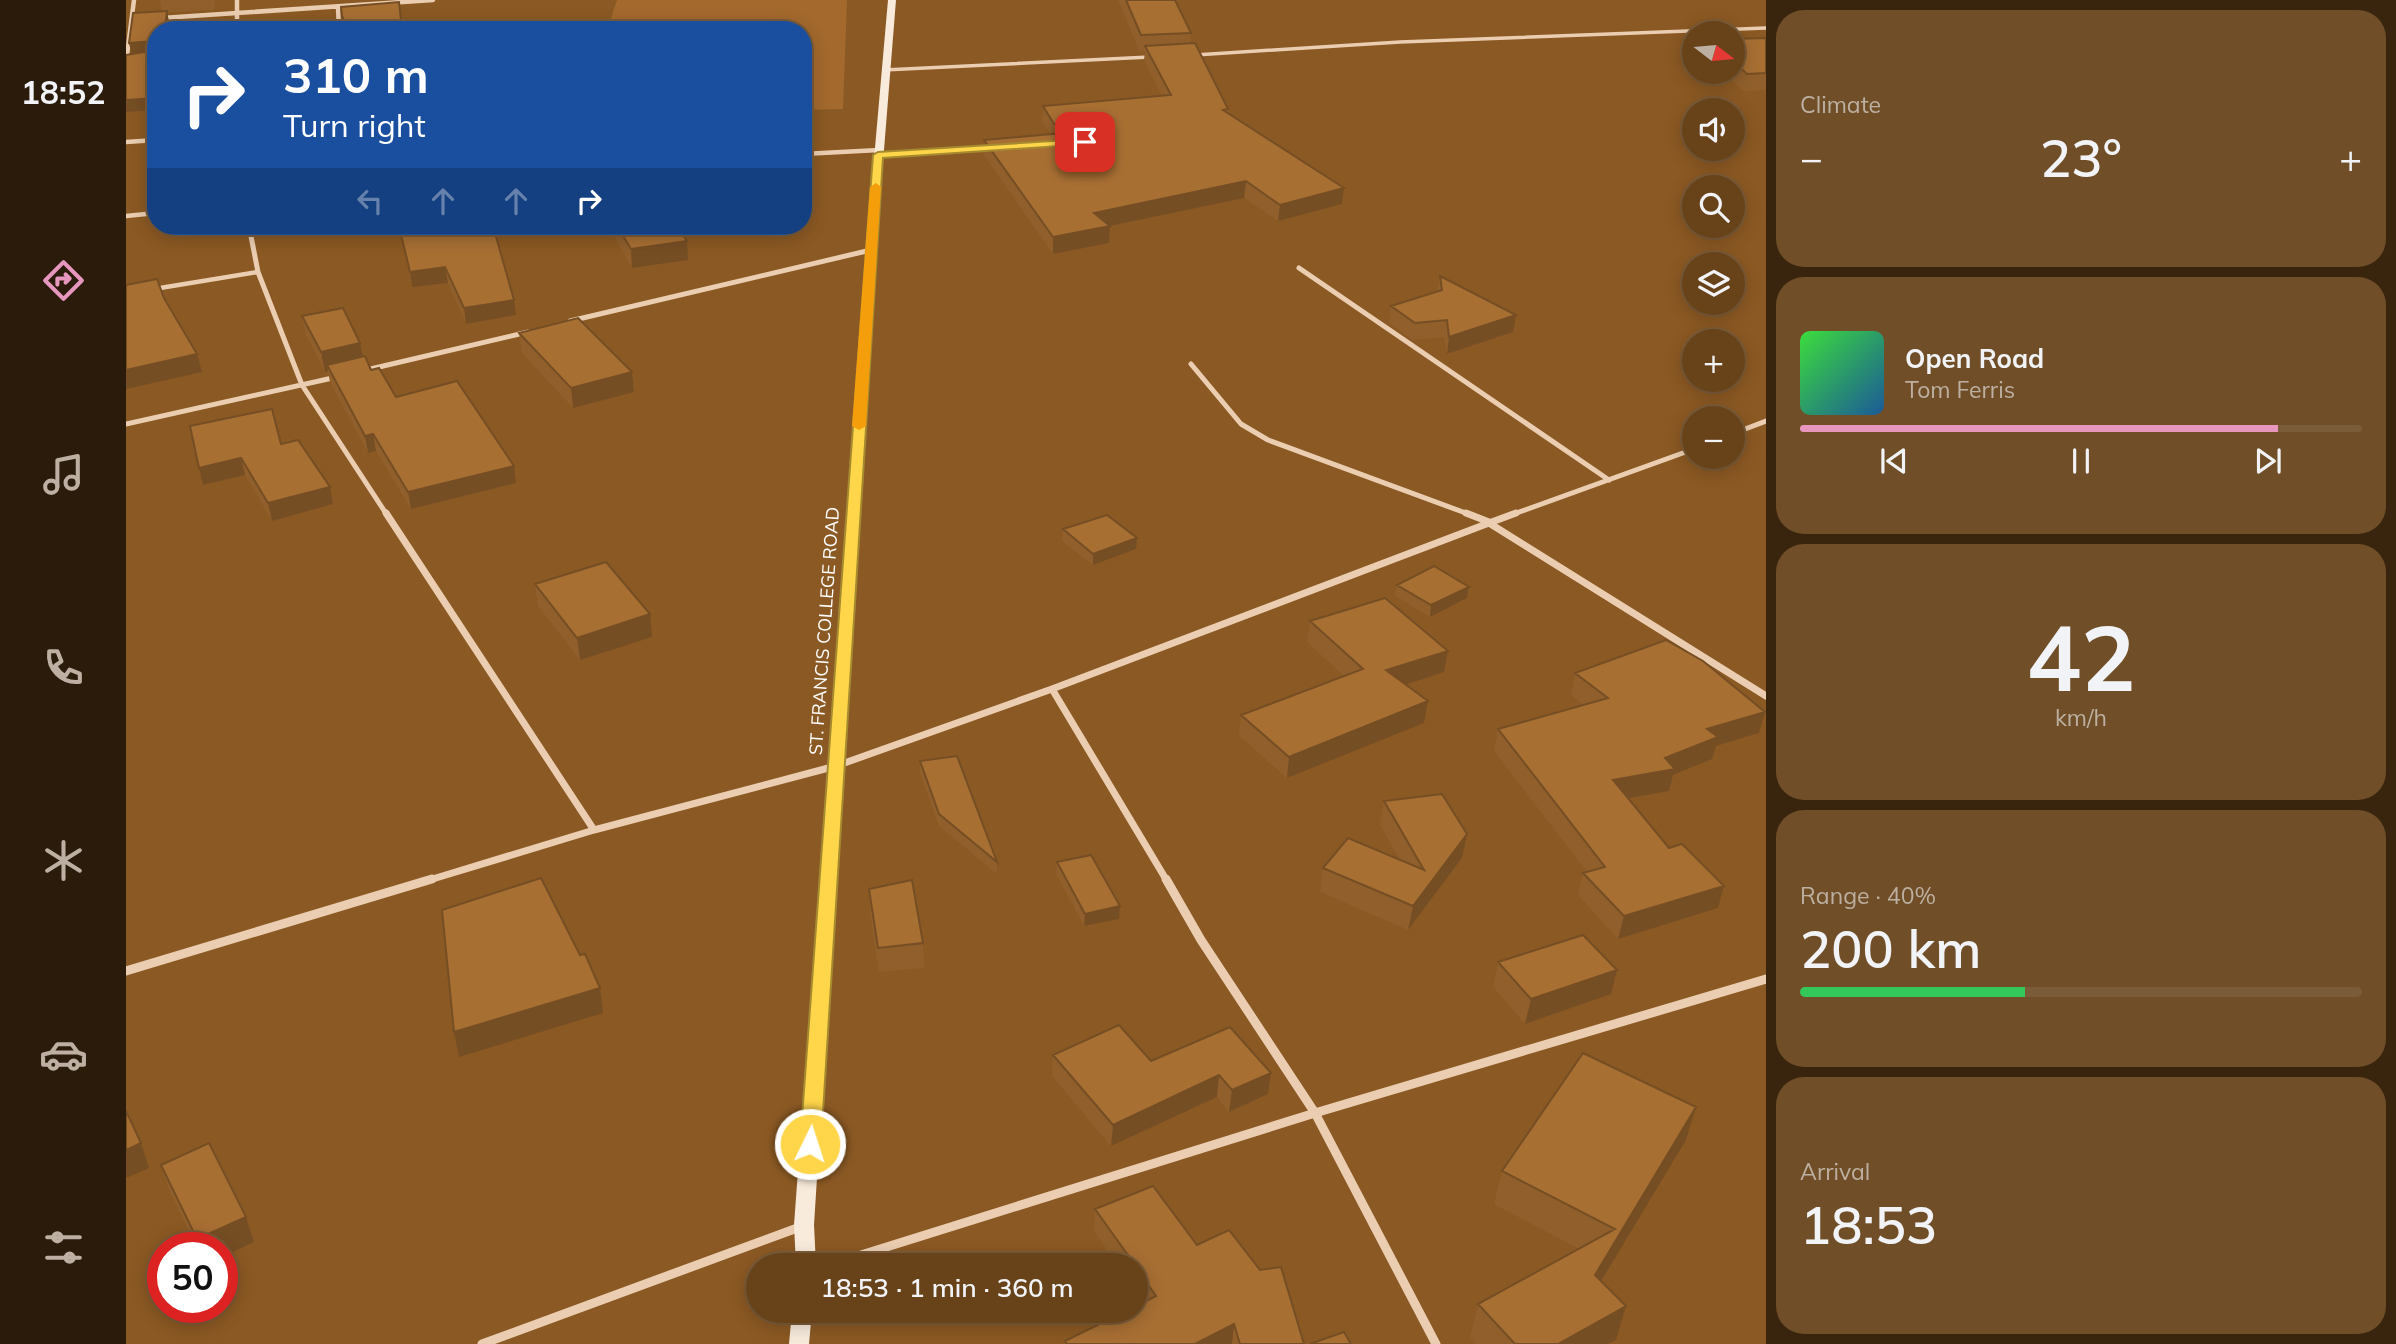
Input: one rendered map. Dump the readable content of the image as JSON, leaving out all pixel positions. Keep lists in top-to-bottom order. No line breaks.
{"streets":{"main road":["ST. FRANCIS COLLEGE ROAD"]},"north":"right","page":{"tabs":"18:52","tile":["Climate",["42","km/h"],["Range · 40%","200 km"],["Arrival","18:53"]],"map_buttons":["+","−"],"turn":["310 m","Turn right"],"heat":["−","23°","+"],"song":["Open Road","Tom Ferris"],"limit":"50","trip":"18:53 · 1 min · 360 m"}}
